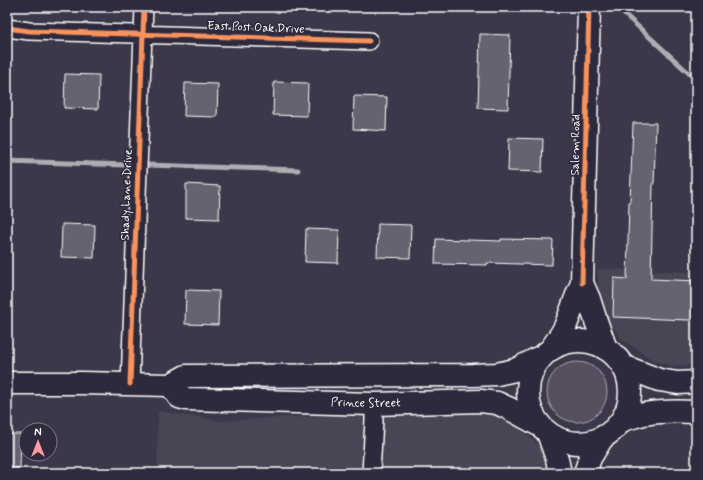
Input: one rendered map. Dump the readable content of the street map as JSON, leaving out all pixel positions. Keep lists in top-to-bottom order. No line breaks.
{"streets":{"main road":["Salem Road","Prince Street"],"street":["East Post Oak Drive","Shady Lane Drive"]},"crossings":[["East Post Oak Drive","Shady Lane Drive"],["Salem Road","Prince Street"]],"north":"top"}
